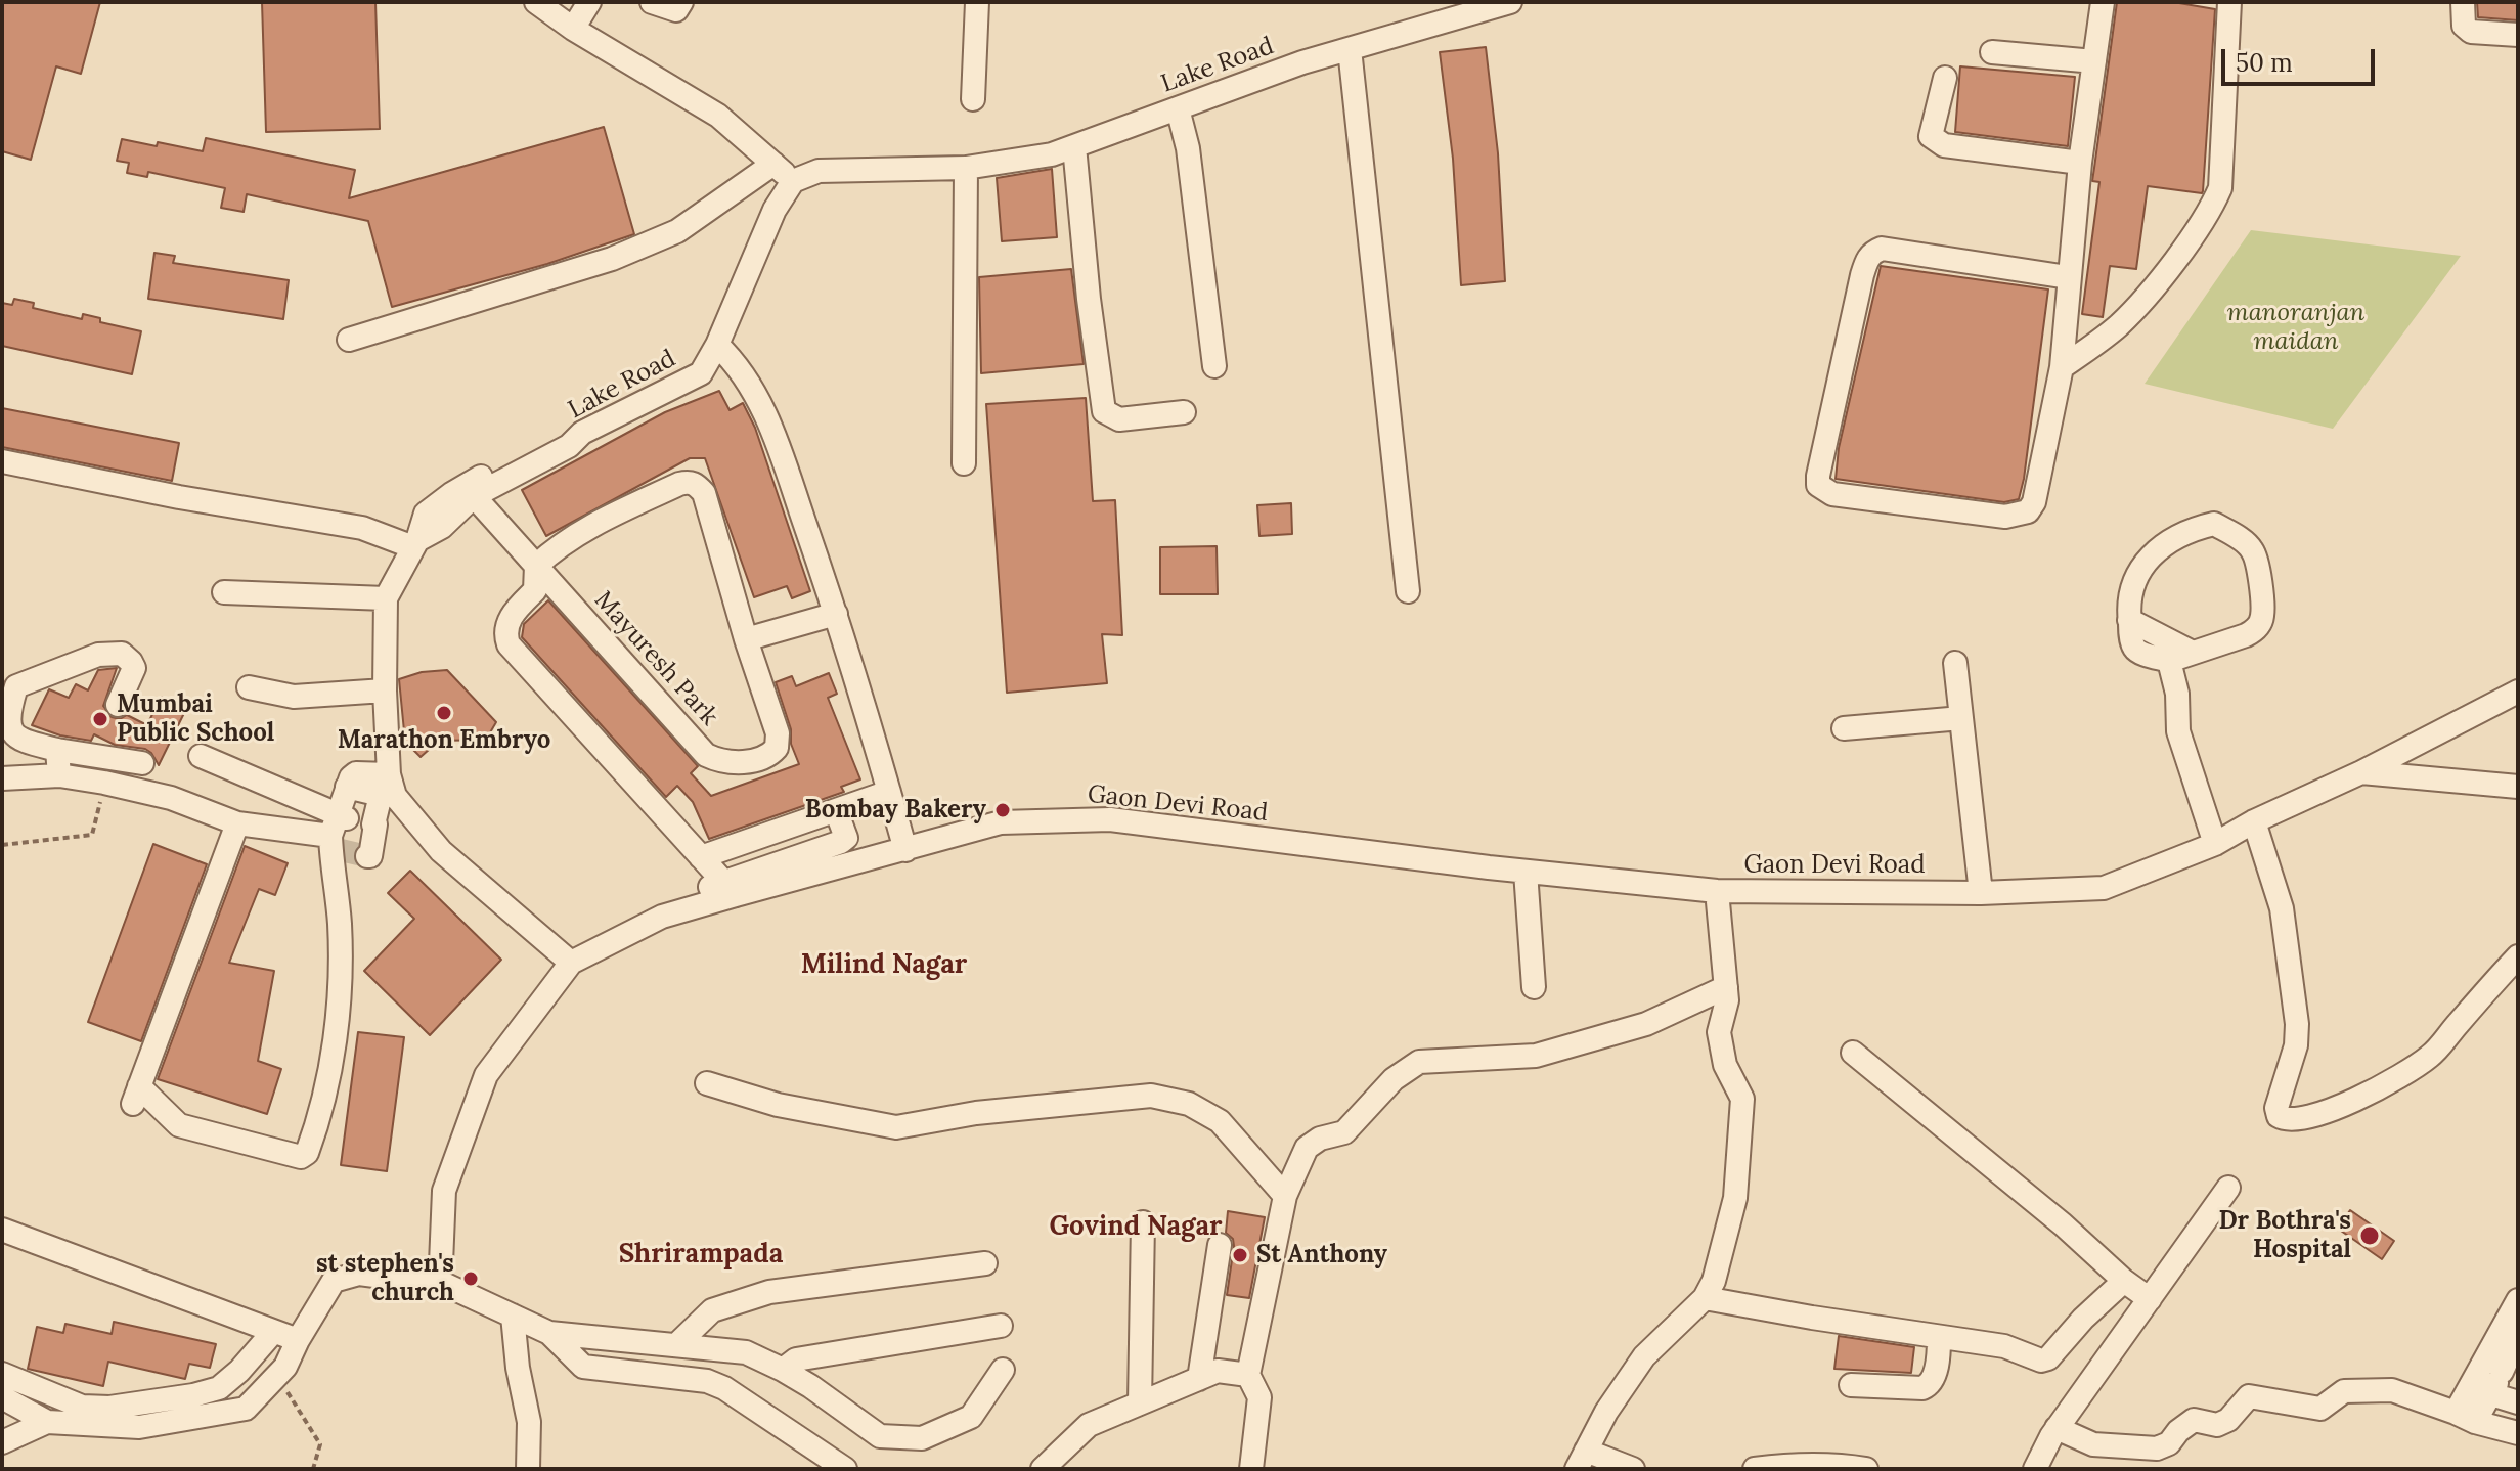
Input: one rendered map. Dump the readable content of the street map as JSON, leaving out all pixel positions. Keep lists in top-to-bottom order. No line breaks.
{"streets":{"street":["Lake Road","Mayuresh Park","Gaon Devi Road"]},"districts":["Milind Nagar","Govind Nagar","Shrirampada"],"parks":["manoranjan maidan"],"places":["Marathon Embryo","Mumbai Public School","Bombay Bakery","Dr Bothra's Hospital","St Anthony","st stephen's church"],"scale_bar":"50 m"}
